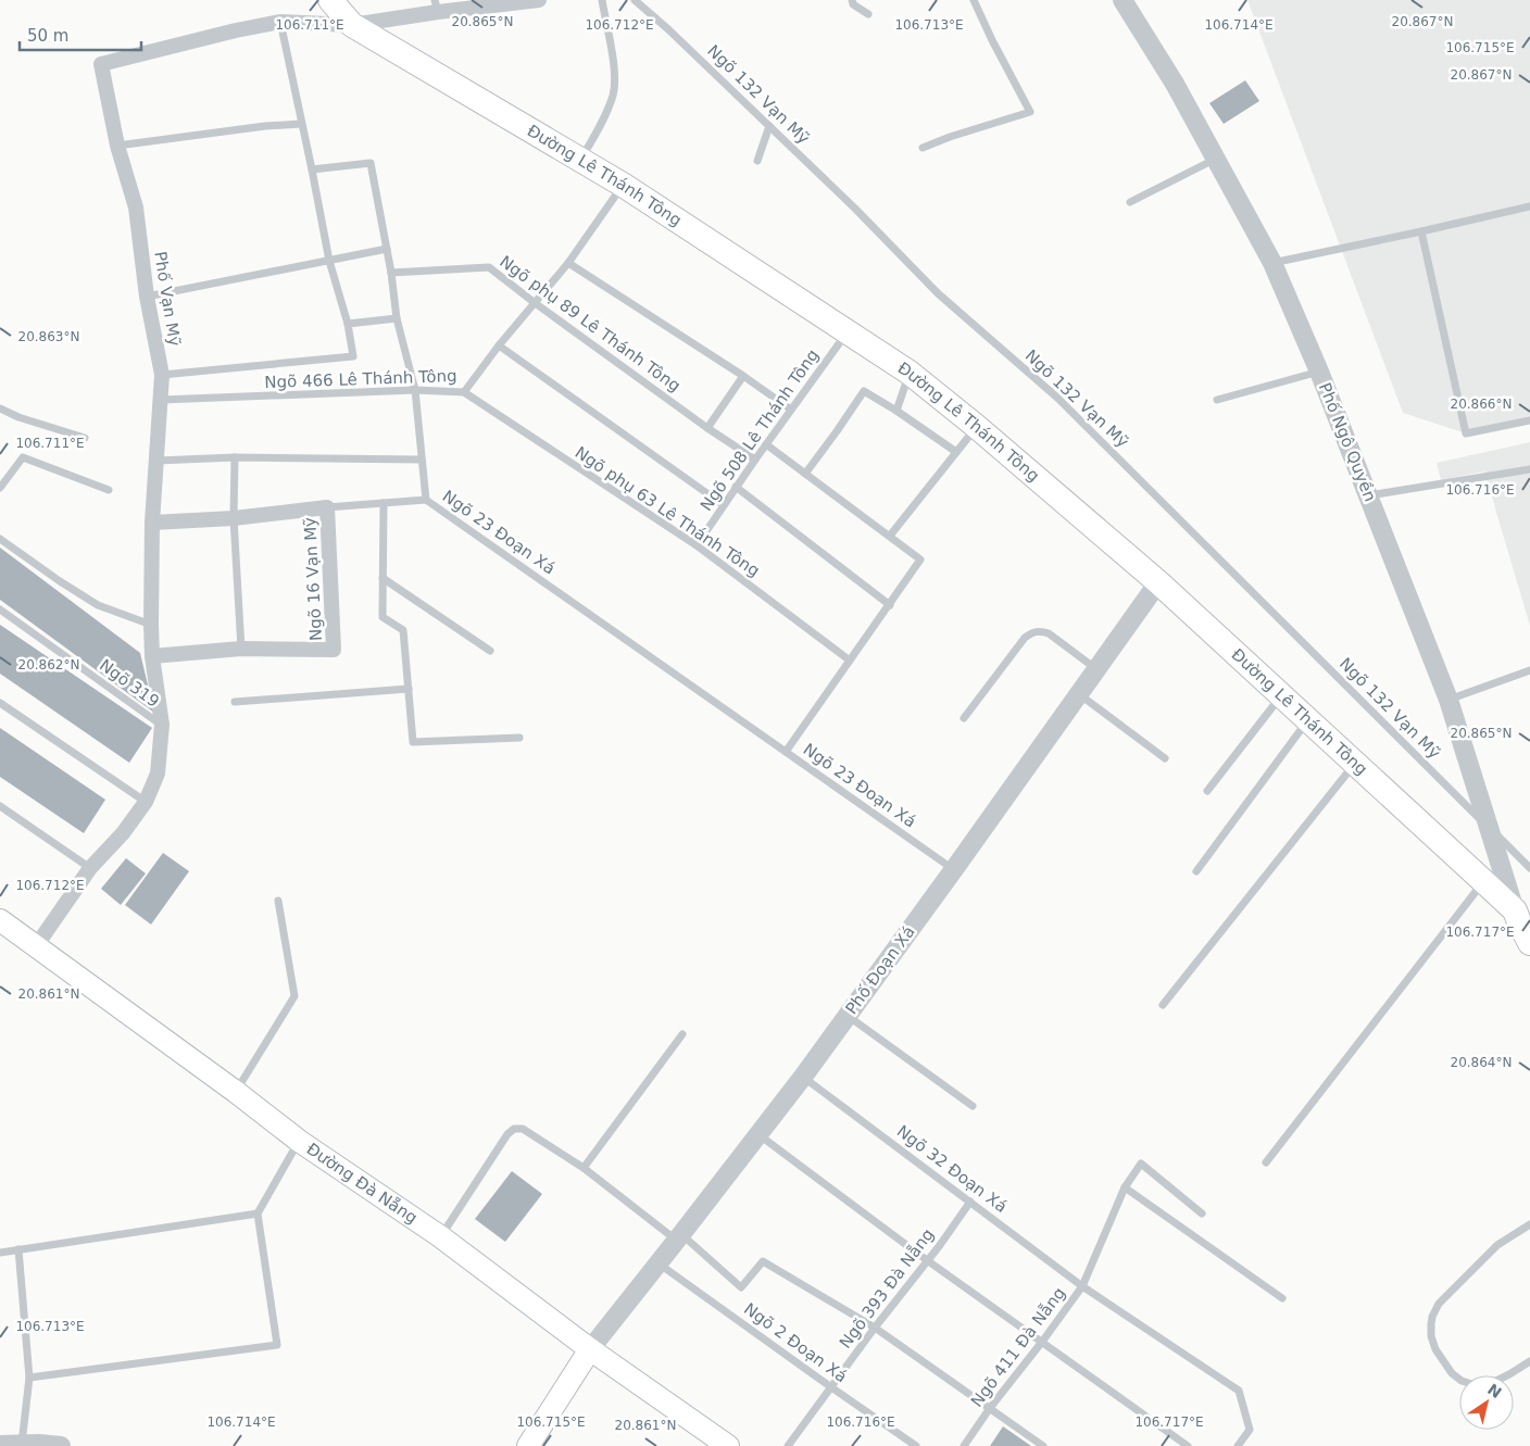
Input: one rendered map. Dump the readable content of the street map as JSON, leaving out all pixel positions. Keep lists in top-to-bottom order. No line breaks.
{"streets":{"main road":["Đường Lê Thánh Tông","Đường Đà Nẵng"],"street":["Phố Vạn Mỹ","Phố Ngô Quyền","Ngõ 16 Vạn Mỹ","Phố Đoạn Xá"],"lane":["Ngõ 132 Vạn Mỹ","Ngõ phụ 89 Lê Thánh Tông","Ngõ 466 Lê Thánh Tông","Ngõ 508 Lê Thánh Tông","Ngõ phụ 63 Lê Thánh Tông","Ngõ 23 Đoạn Xá","Ngõ 319","Ngõ 32 Đoạn Xá","Ngõ 393 Đà Nẵng","Ngõ 2 Đoạn Xá","Ngõ 411 Đà Nẵng"]},"crossings":[["Ngõ 132 Vạn Mỹ","Phố Ngô Quyền"],["Đường Lê Thánh Tông","Phố Vạn Mỹ"],["Đường Lê Thánh Tông","Ngõ 466 Lê Thánh Tông"],["Đường Lê Thánh Tông","Ngõ 508 Lê Thánh Tông"],["Đường Lê Thánh Tông","Phố Ngô Quyền"],["Đường Lê Thánh Tông","Phố Đoạn Xá"],["Phố Vạn Mỹ","Ngõ 466 Lê Thánh Tông"],["Phố Vạn Mỹ","Ngõ 16 Vạn Mỹ"],["Phố Vạn Mỹ","Ngõ 319"],["Phố Vạn Mỹ","Đường Đà Nẵng"],["Ngõ phụ 89 Lê Thánh Tông","Ngõ 466 Lê Thánh Tông"],["Ngõ phụ 89 Lê Thánh Tông","Ngõ 508 Lê Thánh Tông"],["Ngõ phụ 89 Lê Thánh Tông","Ngõ 23 Đoạn Xá"],["Ngõ 466 Lê Thánh Tông","Ngõ phụ 63 Lê Thánh Tông"],["Ngõ 466 Lê Thánh Tông","Ngõ 23 Đoạn Xá"],["Ngõ 508 Lê Thánh Tông","Ngõ phụ 63 Lê Thánh Tông"],["Ngõ 23 Đoạn Xá","Phố Đoạn Xá"],["Phố Đoạn Xá","Ngõ 32 Đoạn Xá"],["Phố Đoạn Xá","Đường Đà Nẵng"],["Phố Đoạn Xá","Ngõ 2 Đoạn Xá"],["Ngõ 32 Đoạn Xá","Ngõ 393 Đà Nẵng"],["Ngõ 32 Đoạn Xá","Ngõ 411 Đà Nẵng"],["Ngõ 393 Đà Nẵng","Ngõ 2 Đoạn Xá"]],"scale_bar":"50 m","north":"top right","coordinates":["20.865°N","20.867°N","106.711°E","106.712°E","106.713°E","106.714°E","106.715°E","20.863°N","20.866°N","106.716°E","20.862°N","106.717°E","20.861°N","20.864°N"]}
